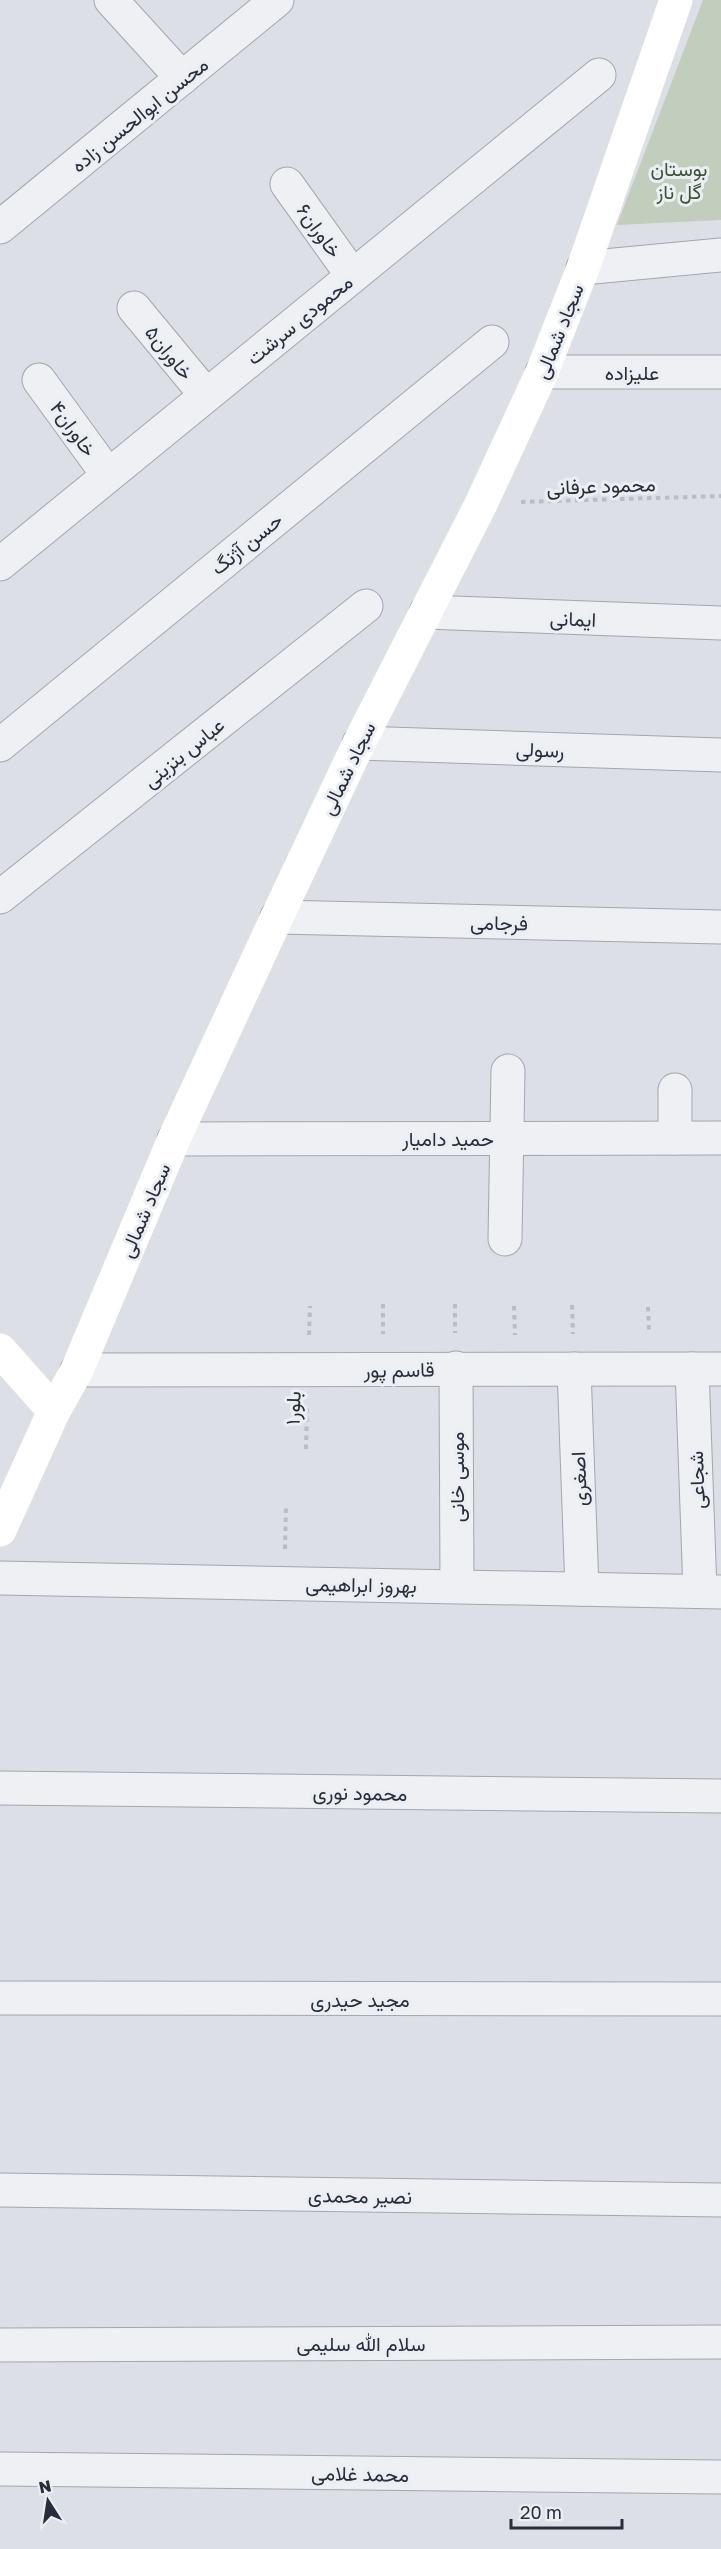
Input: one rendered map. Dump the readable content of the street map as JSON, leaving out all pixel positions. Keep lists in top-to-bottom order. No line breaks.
{"streets":{"main road":["سجاد شمالی"],"street":["محسن ابوالحسن زاده","خاوران۶","محمودی سرشت","خاوران۵","علیزاده","خاوران۴","حسن آژنگ","ایمانی","رسولی","عباس بنزینی","فرجامی","حمید دامیار","قاسم پور","موسی خانی","اصغری","شجاعی","بهروز ابراهیمی","محمود نوری","مجید حیدری","نصیر محمدی","سلام الله سلیمی","محمد غلامی"],"path":["محمود عرفانی","بلور۱"]},"crossings":[["خاوران۶","محمودی سرشت"],["محمودی سرشت","خاوران۵"],["محمودی سرشت","خاوران۴"],["سجاد شمالی","علیزاده"],["سجاد شمالی","محمود عرفانی"],["سجاد شمالی","ایمانی"],["سجاد شمالی","رسولی"],["سجاد شمالی","فرجامی"],["سجاد شمالی","حمید دامیار"],["سجاد شمالی","قاسم پور"],["قاسم پور","بلور۱"],["قاسم پور","موسی خانی"],["قاسم پور","اصغری"],["قاسم پور","شجاعی"],["موسی خانی","بهروز ابراهیمی"],["اصغری","بهروز ابراهیمی"],["شجاعی","بهروز ابراهیمی"]],"parks":["بوستان گل ناز"],"scale_bar":"20 m","north":"top"}
